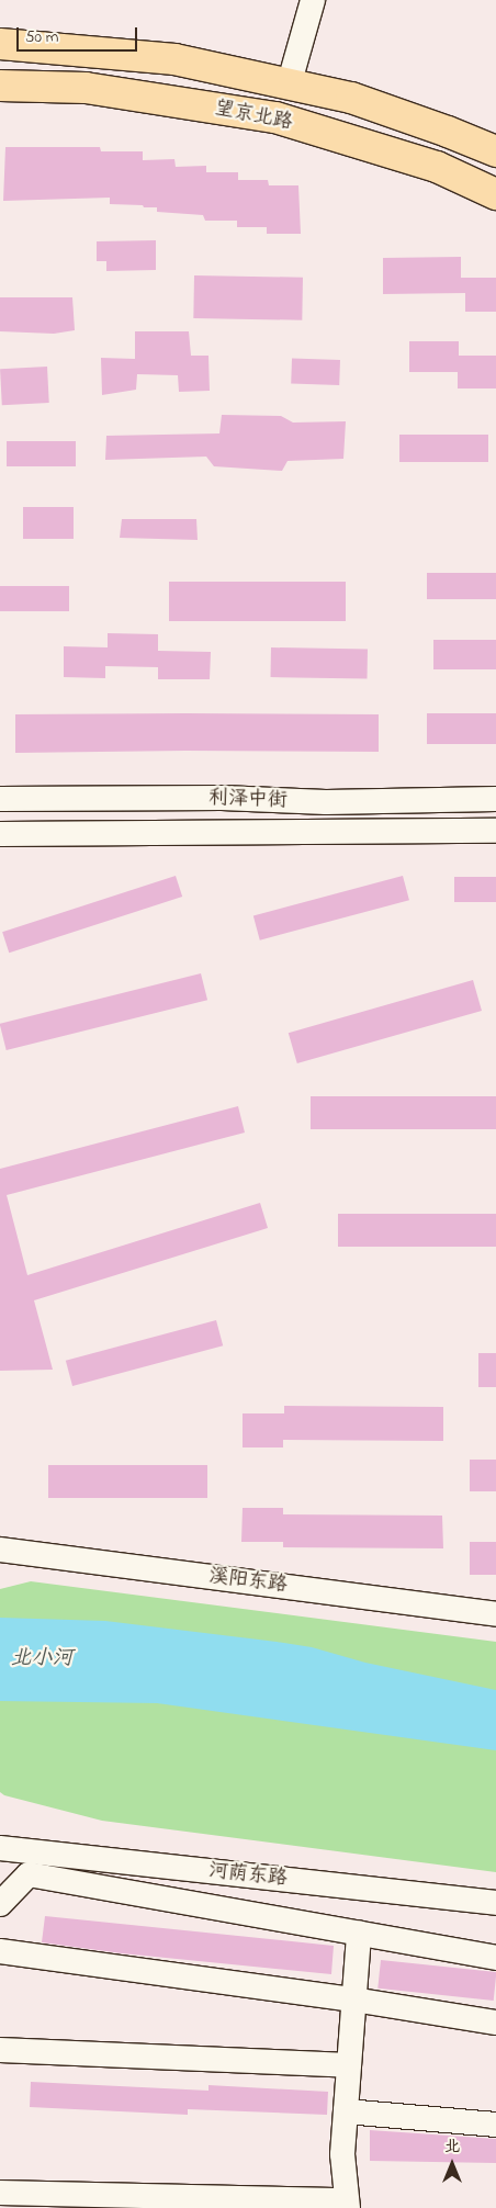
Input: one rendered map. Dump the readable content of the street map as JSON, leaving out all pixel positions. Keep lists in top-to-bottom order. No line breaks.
{"streets":{"main road":["望京北路"],"street":["利泽中街","溪阳东路","河荫东路"]},"water":["北小河"],"scale_bar":"50 m","north":"top"}
